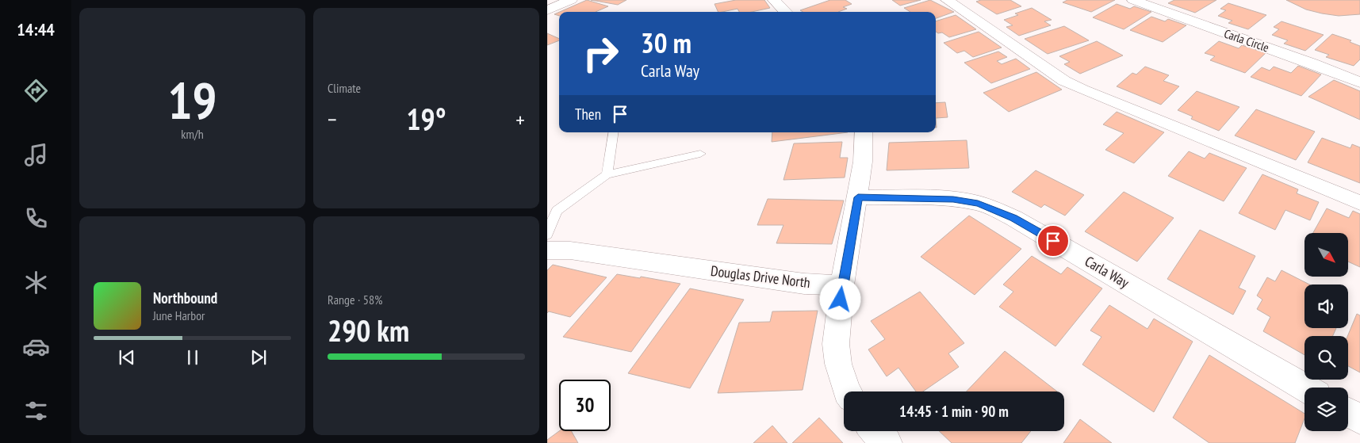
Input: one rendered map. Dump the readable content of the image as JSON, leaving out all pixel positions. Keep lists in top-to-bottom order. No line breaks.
{"streets":{"street":["Carla Circle","Carla Way","Douglas Drive North"]},"north":"bottom right","page":{"tabs":"14:44","tile":[["19","km/h"],"Climate",["Range · 58%","290 km"]],"turn":["30 m","Carla Way"],"then":"Then","heat":["−","19°","+"],"song":["Northbound","June Harbor"],"limit":"30","trip":"14:45 · 1 min · 90 m"}}
